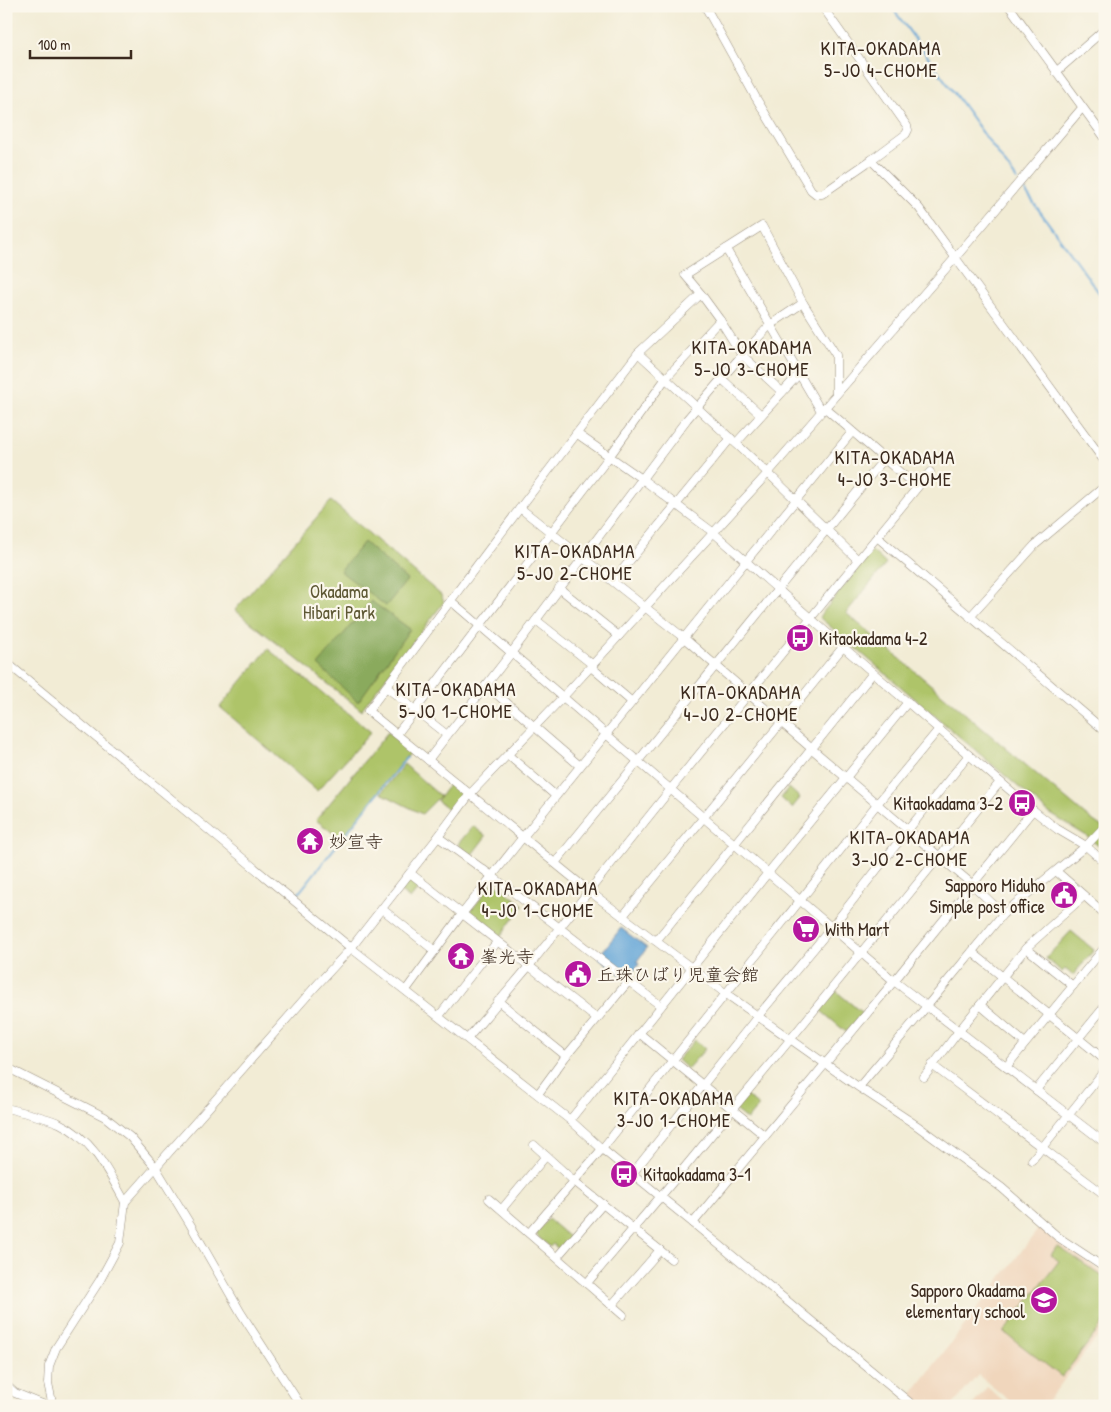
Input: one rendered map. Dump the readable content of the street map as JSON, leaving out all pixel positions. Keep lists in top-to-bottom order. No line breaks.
{"districts":["KITA-OKADAMA 5-JO 4-CHOME","KITA-OKADAMA 5-JO 3-CHOME","KITA-OKADAMA 4-JO 3-CHOME","KITA-OKADAMA 5-JO 2-CHOME","KITA-OKADAMA 5-JO 1-CHOME","KITA-OKADAMA 4-JO 2-CHOME","KITA-OKADAMA 3-JO 2-CHOME","KITA-OKADAMA 4-JO 1-CHOME","KITA-OKADAMA 3-JO 1-CHOME"],"parks":["Okadama Hibari Park"],"places":{"bus stop":["Kitaokadama 4-2","Kitaokadama 3-2","Kitaokadama 3-1"],"temple":["妙宣寺","峯光寺"],"public building":["Sapporo Miduho Simple post office","丘珠ひばり児童会館"],"supermarket":["With Mart"],"school or university":["Sapporo Okadama elementary school"]},"scale_bar":"100 m"}
